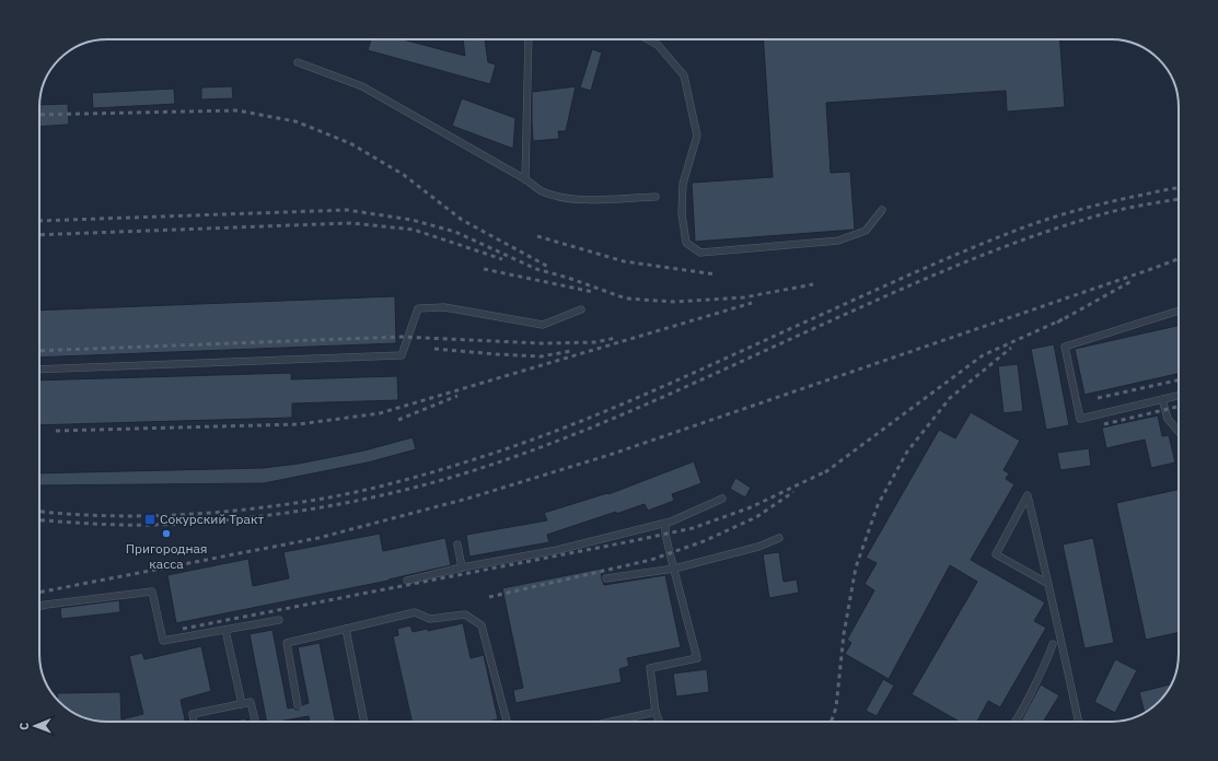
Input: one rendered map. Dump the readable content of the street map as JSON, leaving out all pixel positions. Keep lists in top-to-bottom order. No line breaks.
{"places":{"transit":["Сокурский Тракт"],"other":["Пригородная касса"]},"north":"left"}
